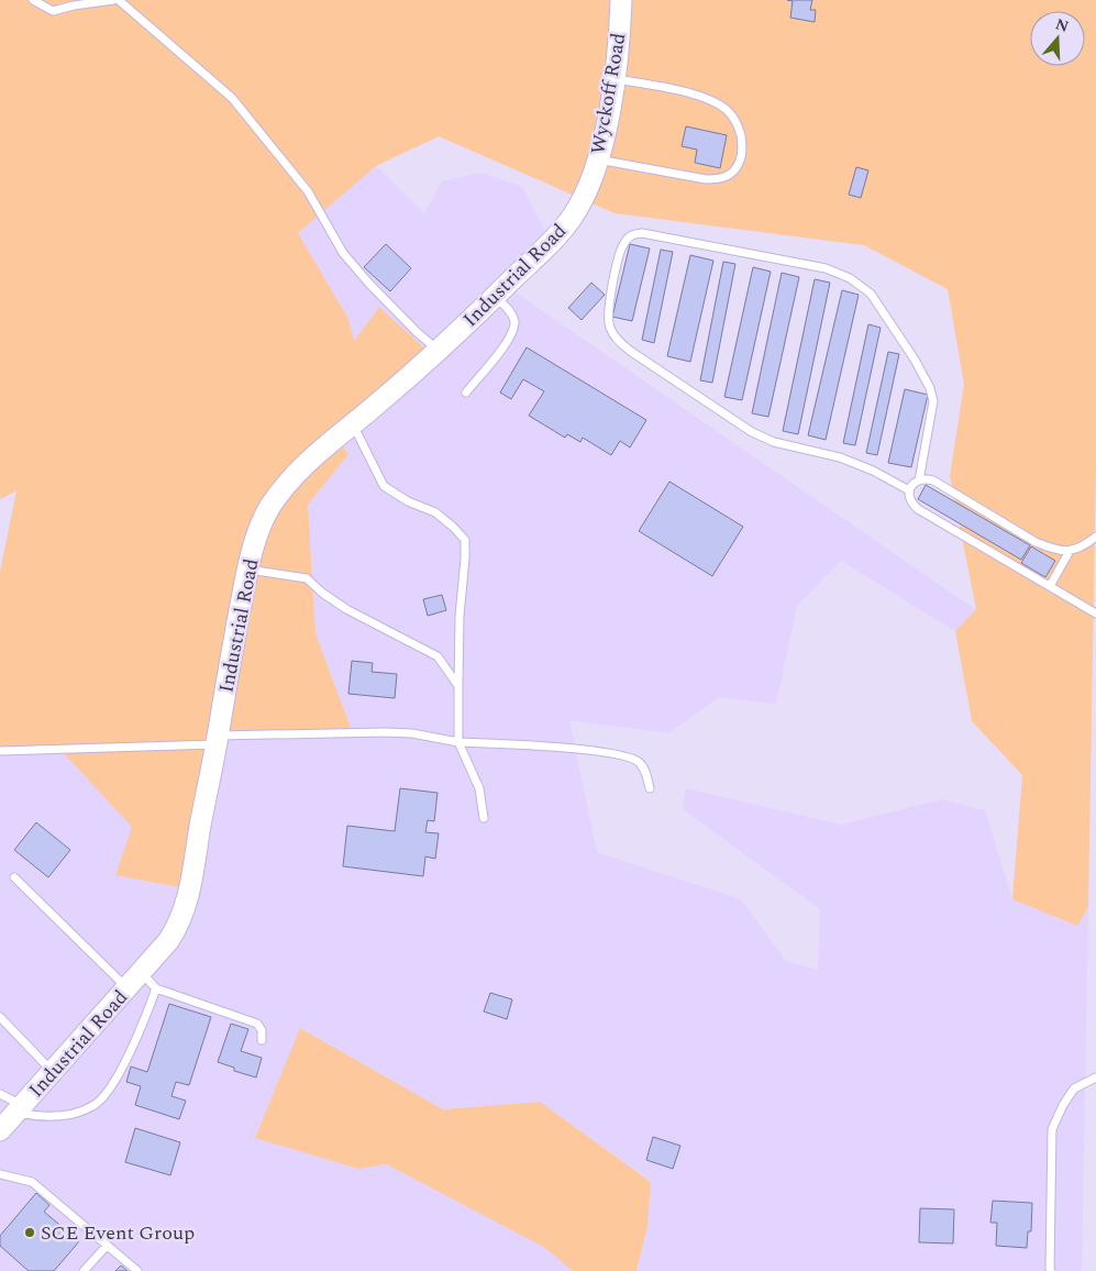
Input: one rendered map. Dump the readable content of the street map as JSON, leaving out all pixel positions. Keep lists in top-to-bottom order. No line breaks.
{"streets":{"street":["Wyckoff Road","Industrial Road"]},"crossings":[["Wyckoff Road","Industrial Road"]],"places":["SCE Event Group"],"north":"top"}
